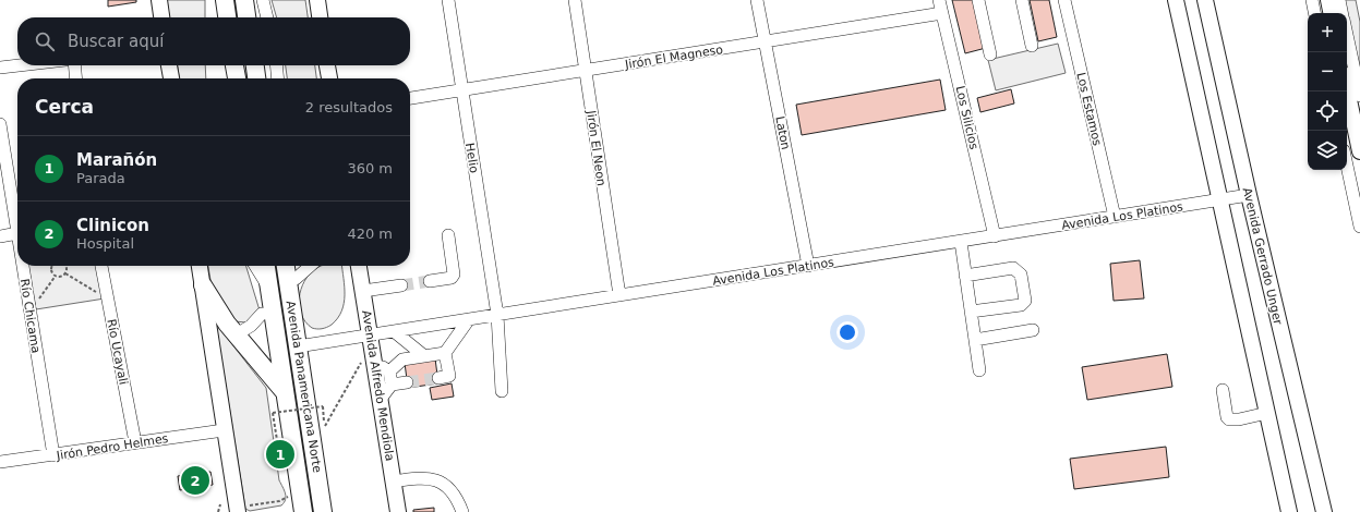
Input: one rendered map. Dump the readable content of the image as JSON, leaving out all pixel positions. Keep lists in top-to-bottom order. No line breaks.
{"streets":{"highway":["Avenida Panamericana Norte"],"main road":["Avenida Gerrado Unger","Avenida Alfredo Mendiola"],"street":["Jirón El Magneso","Los Estamos","Los Silicios","Laton","Jirón El Neon","Helio","Avenida Los Platinos","Río Chicama","Río Ucayali","Jirón Pedro Helmes"]},"crossings":[["Jirón El Magneso","Los Silicios"],["Jirón El Magneso","Laton"],["Jirón El Magneso","Jirón El Neon"],["Jirón El Magneso","Helio"],["Los Estamos","Avenida Los Platinos"],["Los Silicios","Avenida Los Platinos"],["Laton","Avenida Los Platinos"],["Jirón El Neon","Avenida Los Platinos"],["Helio","Avenida Los Platinos"],["Avenida Los Platinos","Avenida Gerrado Unger"],["Avenida Los Platinos","Avenida Alfredo Mendiola"],["Avenida Los Platinos","Avenida Panamericana Norte"],["Río Chicama","Jirón Pedro Helmes"],["Río Ucayali","Jirón Pedro Helmes"]],"page":{"map_buttons":["+","−"],"search":"Buscar aquí","heading":["Cerca","2 resultados"],"list":[{"mark":"1","name":"Marañón","note":"Parada","value":"360 m"},{"mark":"2","name":"Clinicon","note":"Hospital","value":"420 m"}],"pins":["1","2"]}}
